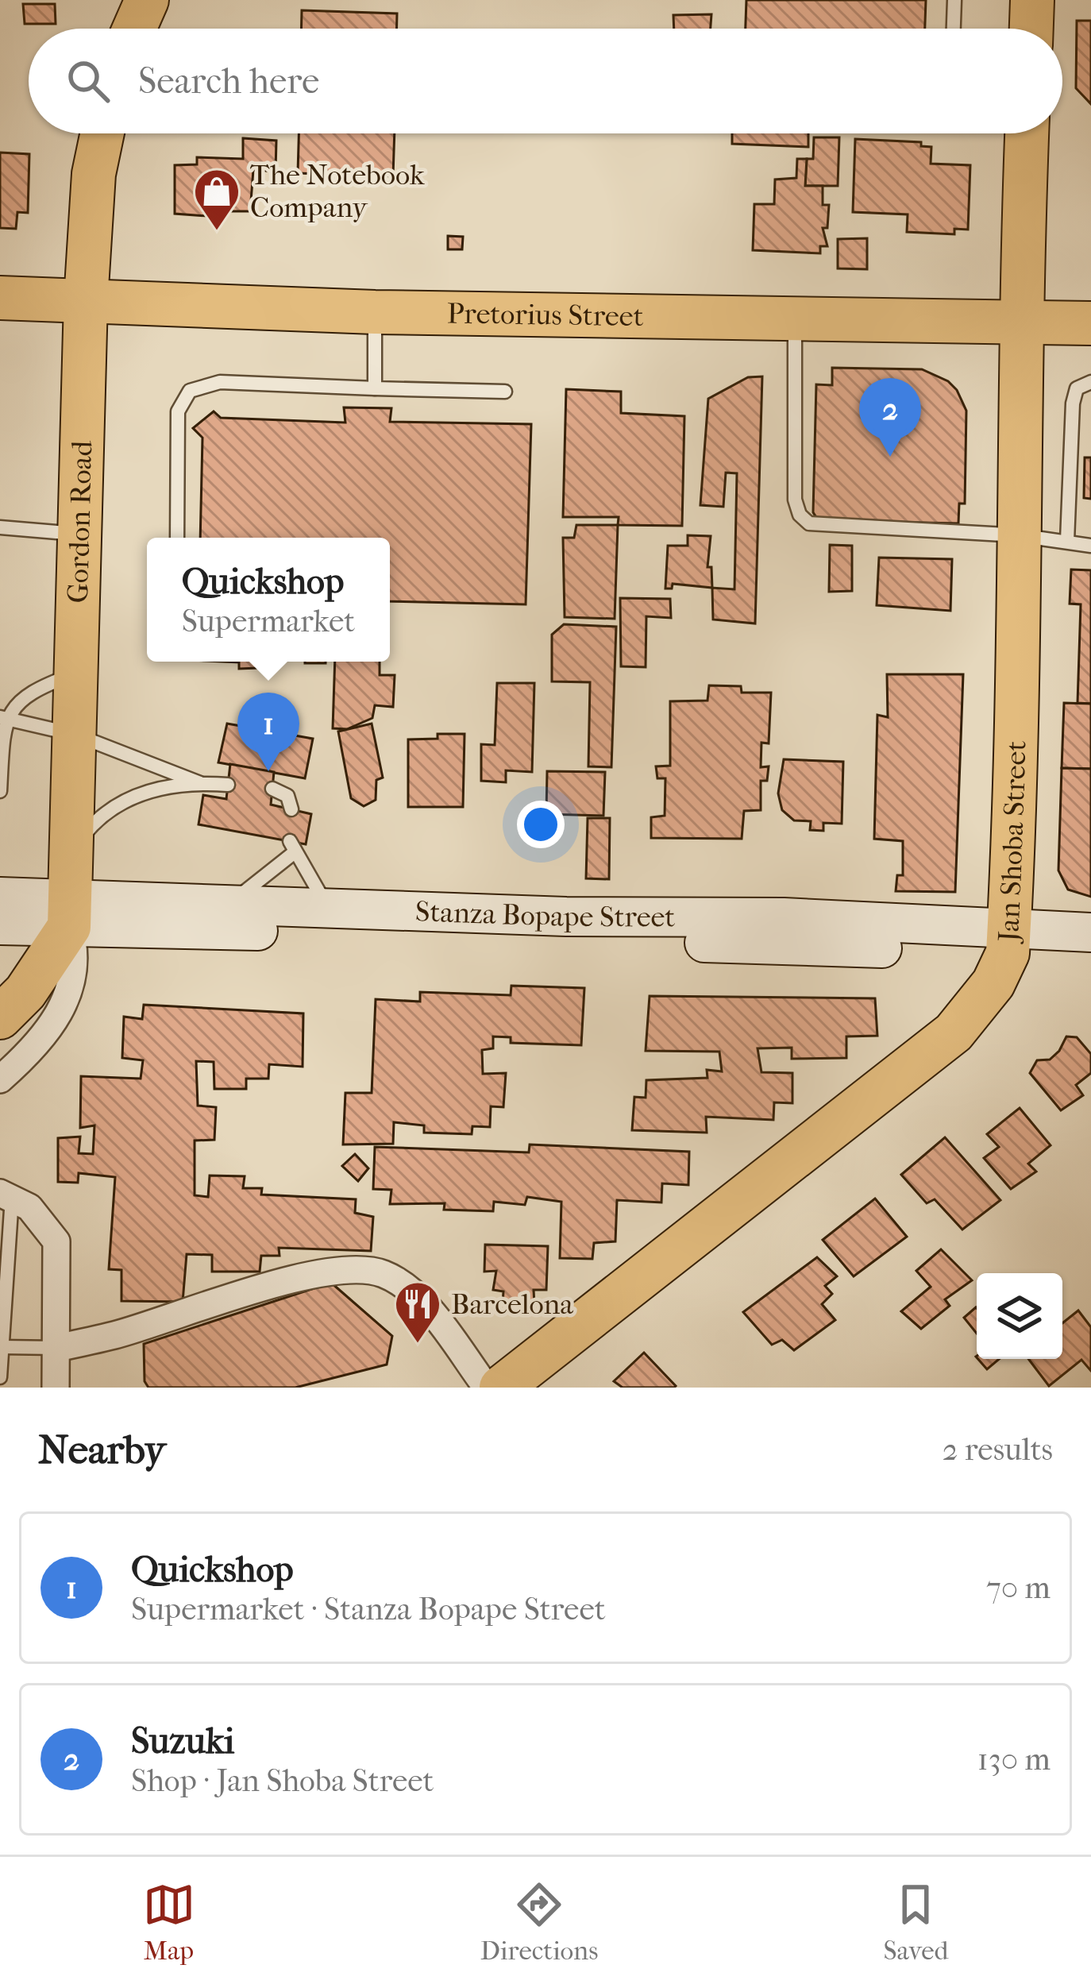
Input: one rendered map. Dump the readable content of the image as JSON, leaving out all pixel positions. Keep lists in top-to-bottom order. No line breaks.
{"streets":{"main road":["Pretorius Street","Gordon Road","Jan Shoba Street","Stanza Bopape Street"]},"crossings":[["Pretorius Street","Gordon Road"],["Pretorius Street","Jan Shoba Street"],["Gordon Road","Stanza Bopape Street"],["Jan Shoba Street","Stanza Bopape Street"]],"places":{"shop":["The Notebook Company"],"restaurant":["Barcelona"]},"page":{"search":"Search here","pins":["2","1"],"popup":["Quickshop","Supermarket"],"heading":["Nearby","2 results"],"list":[{"mark":"1","name":"Quickshop","note":"Supermarket · Stanza Bopape Street","value":"70 m"},{"mark":"2","name":"Suzuki","note":"Shop · Jan Shoba Street","value":"130 m"}],"nav":["Map","Directions","Saved"]}}
